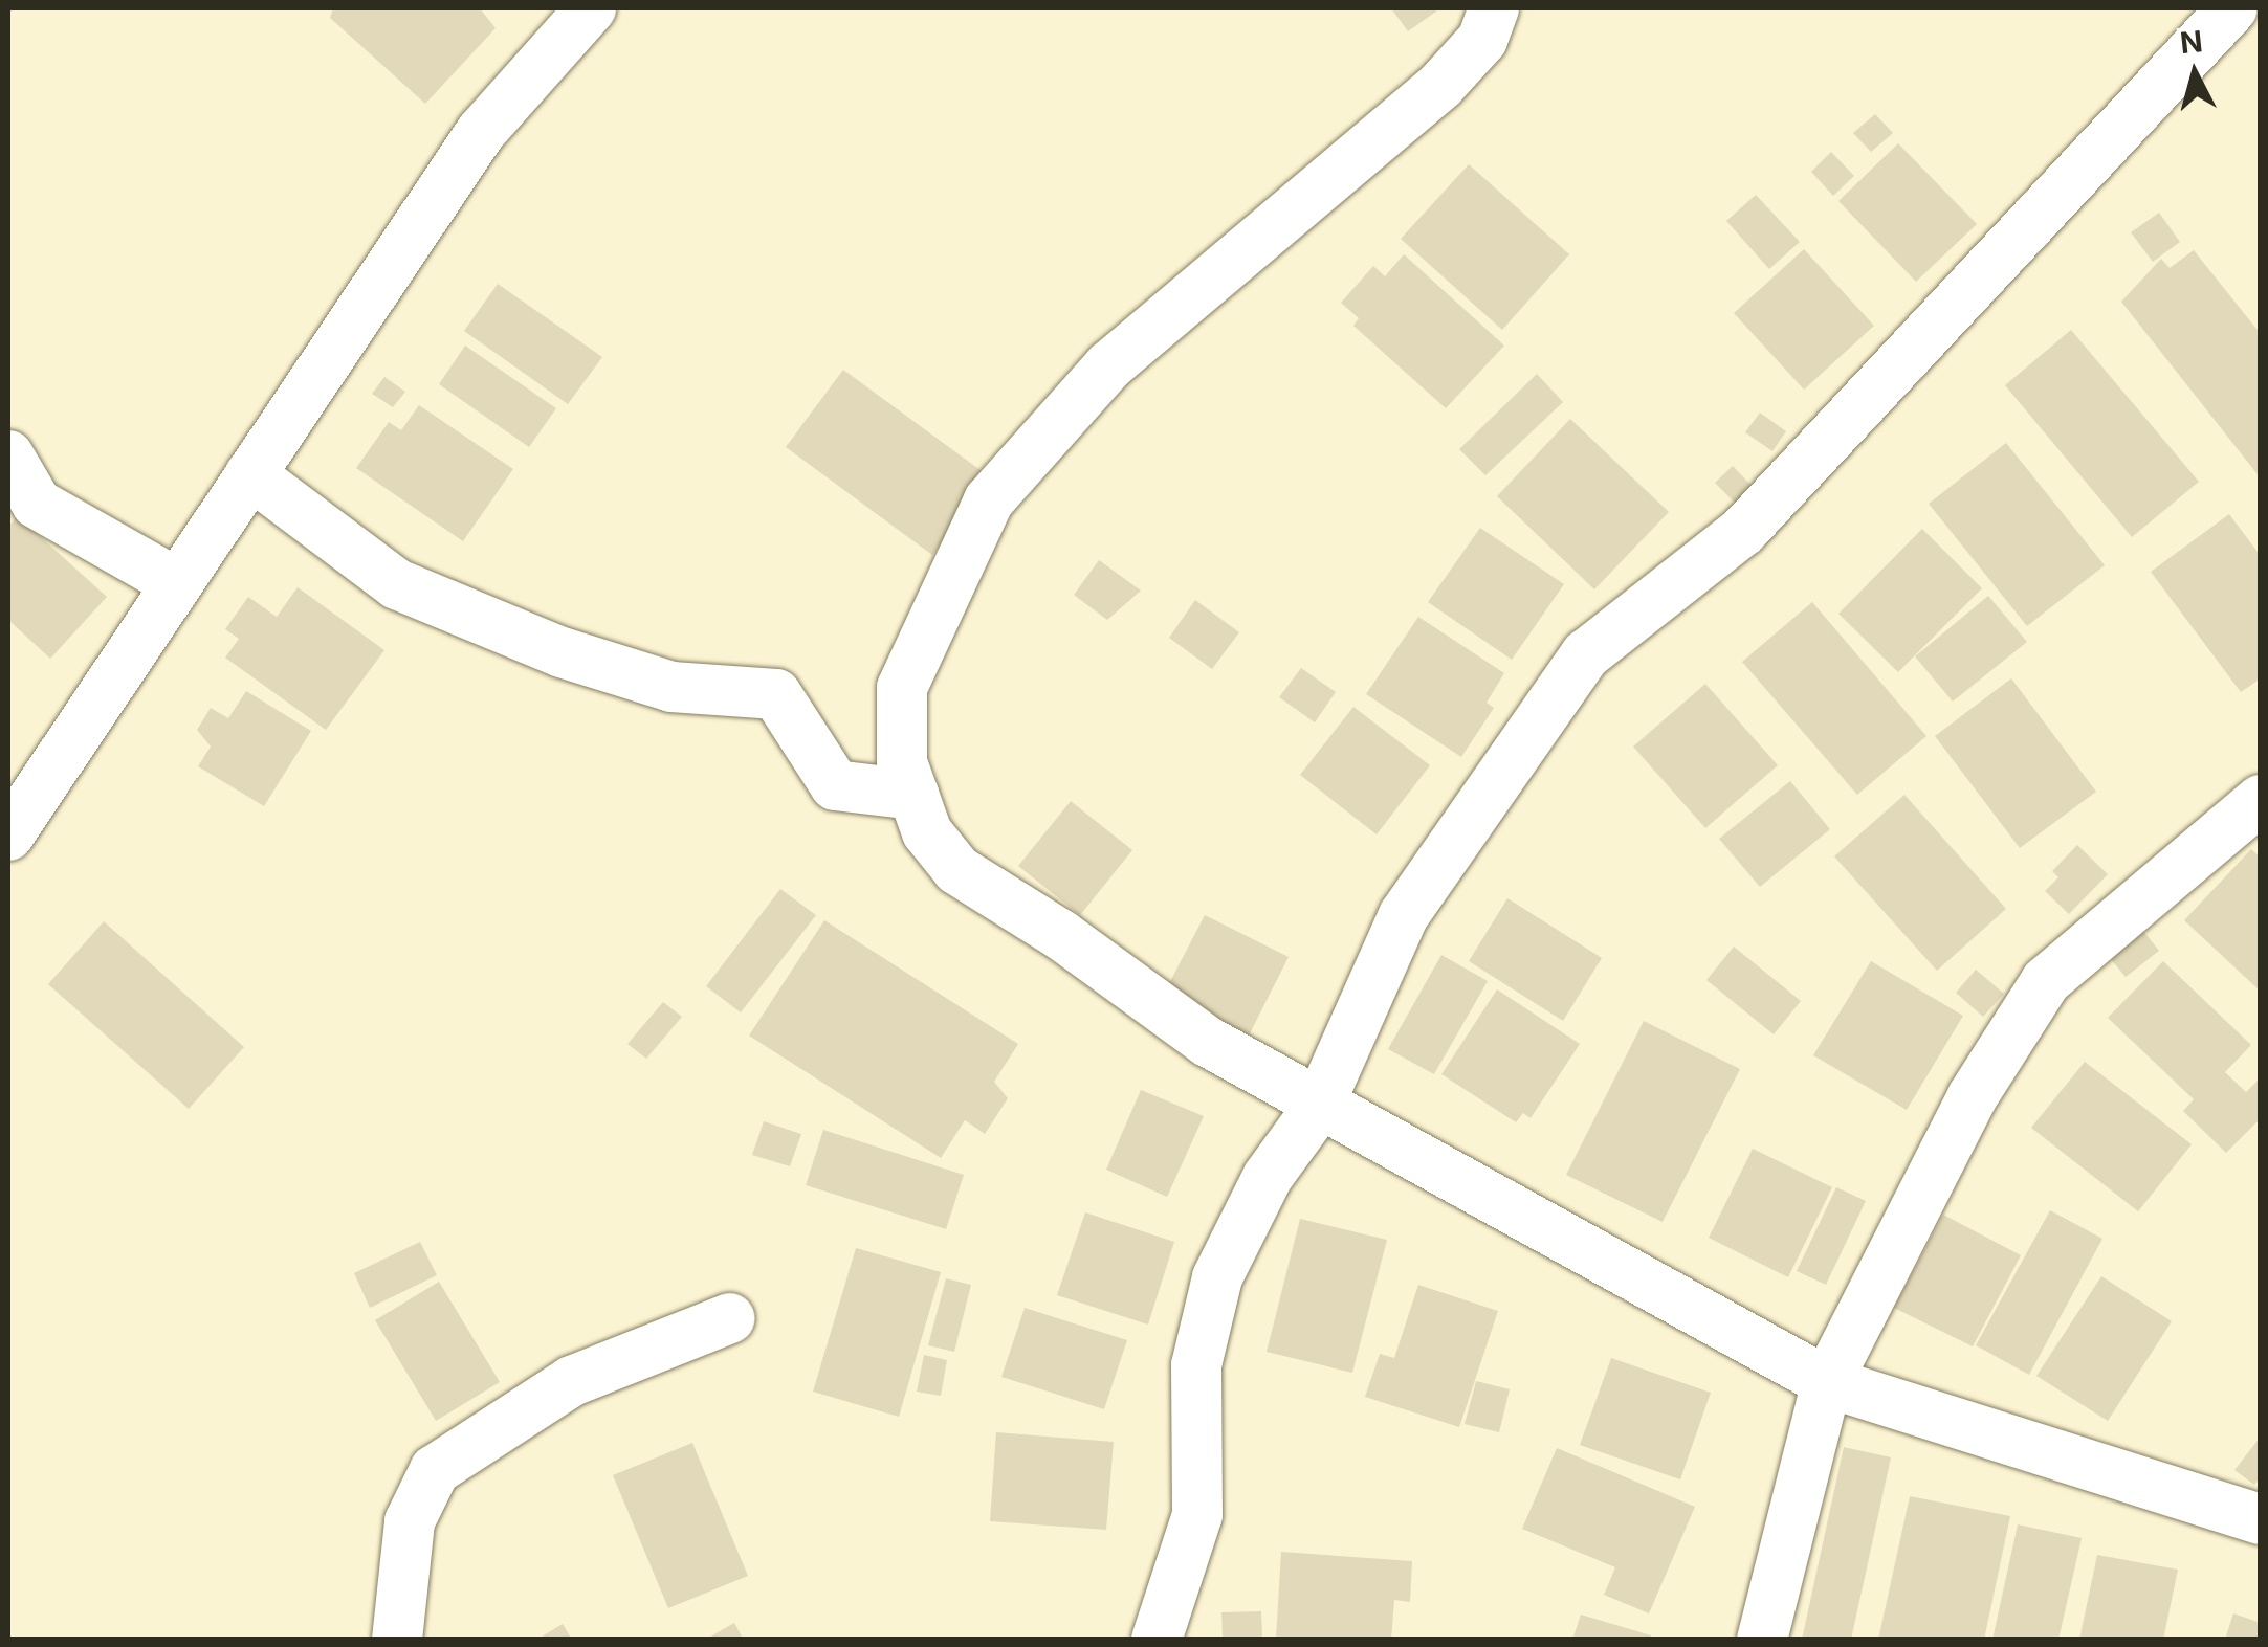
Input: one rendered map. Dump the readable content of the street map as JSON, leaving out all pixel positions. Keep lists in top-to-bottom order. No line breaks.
{"north":"top"}
